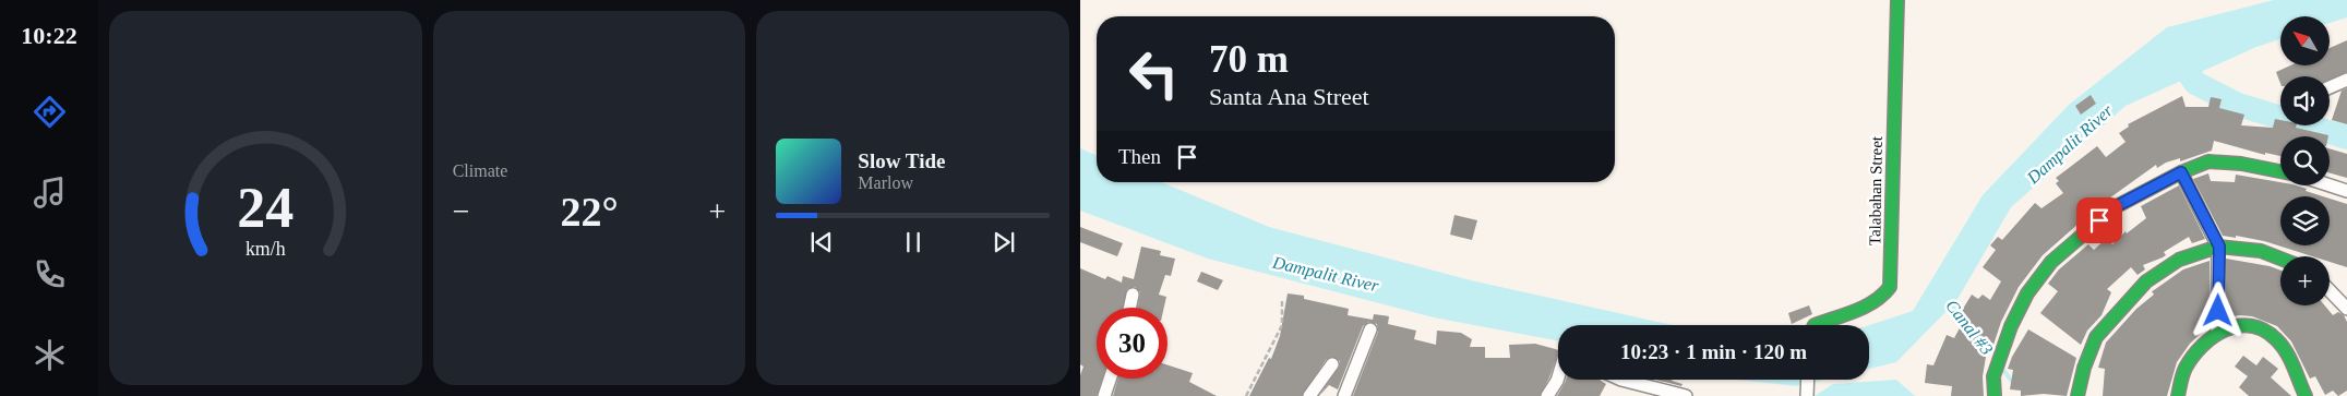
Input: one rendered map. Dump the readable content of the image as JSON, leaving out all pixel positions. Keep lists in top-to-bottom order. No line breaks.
{"streets":{"street":["Talabahan Street"]},"water":["Dampalit River","Canal #3"],"north":"top left","page":{"tabs":"10:22","tile":"Climate","map_buttons":"+","turn":["70 m","Santa Ana Street"],"then":"Then","song":["Slow Tide","Marlow"],"heat":["−","22°","+"],"limit":"30","trip":"10:23 · 1 min · 120 m","gauge":["24","km/h"]}}
